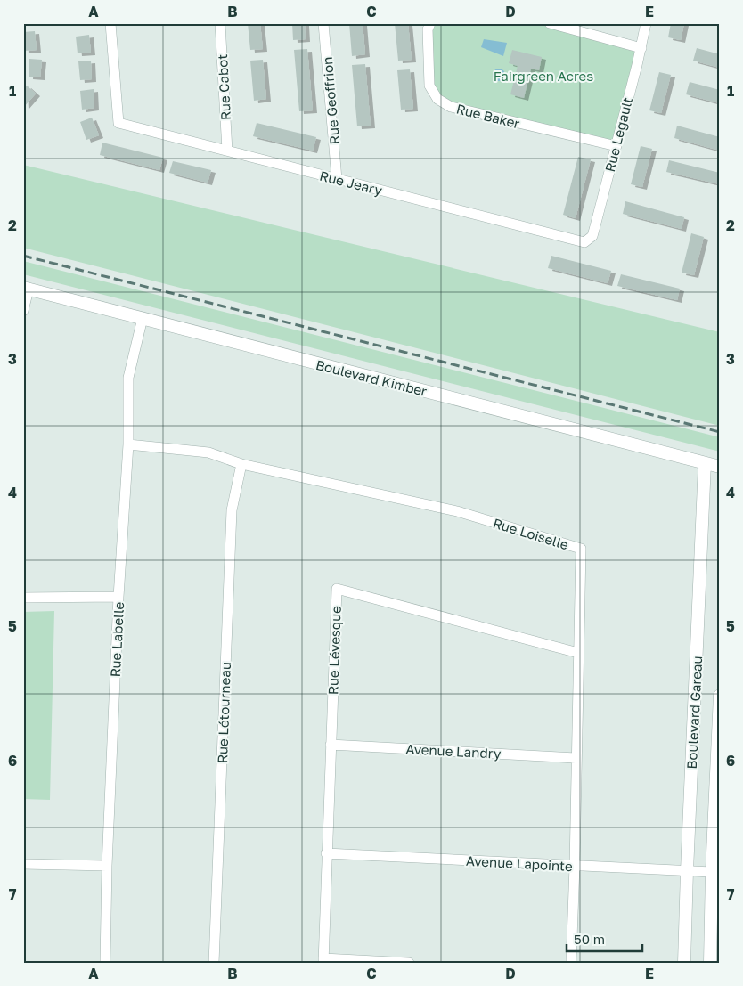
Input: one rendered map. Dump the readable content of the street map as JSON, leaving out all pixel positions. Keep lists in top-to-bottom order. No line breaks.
{"streets":{"street":["Rue Cabot","Rue Geoffrion","Rue Baker","Rue Legault","Rue Jeary","Boulevard Kimber","Rue Loiselle","Rue Labelle","Rue Lévesque","Rue Létourneau","Boulevard Gareau","Avenue Landry","Avenue Lapointe"]},"crossings":[["Rue Cabot","Rue Jeary"],["Rue Geoffrion","Rue Jeary"],["Rue Baker","Rue Legault"],["Rue Legault","Rue Jeary"],["Boulevard Kimber","Rue Labelle"],["Boulevard Kimber","Boulevard Gareau"],["Rue Loiselle","Rue Labelle"],["Rue Loiselle","Rue Lévesque"],["Rue Loiselle","Rue Létourneau"],["Rue Loiselle","Avenue Landry"],["Rue Loiselle","Avenue Lapointe"],["Rue Lévesque","Avenue Landry"],["Rue Lévesque","Avenue Lapointe"],["Boulevard Gareau","Avenue Lapointe"]],"parks":["Fairgreen Acres"],"scale_bar":"50 m","grid":{"columns":["A","B","C","D","E"],"rows":["1","2","3","4","5","6","7"]}}
